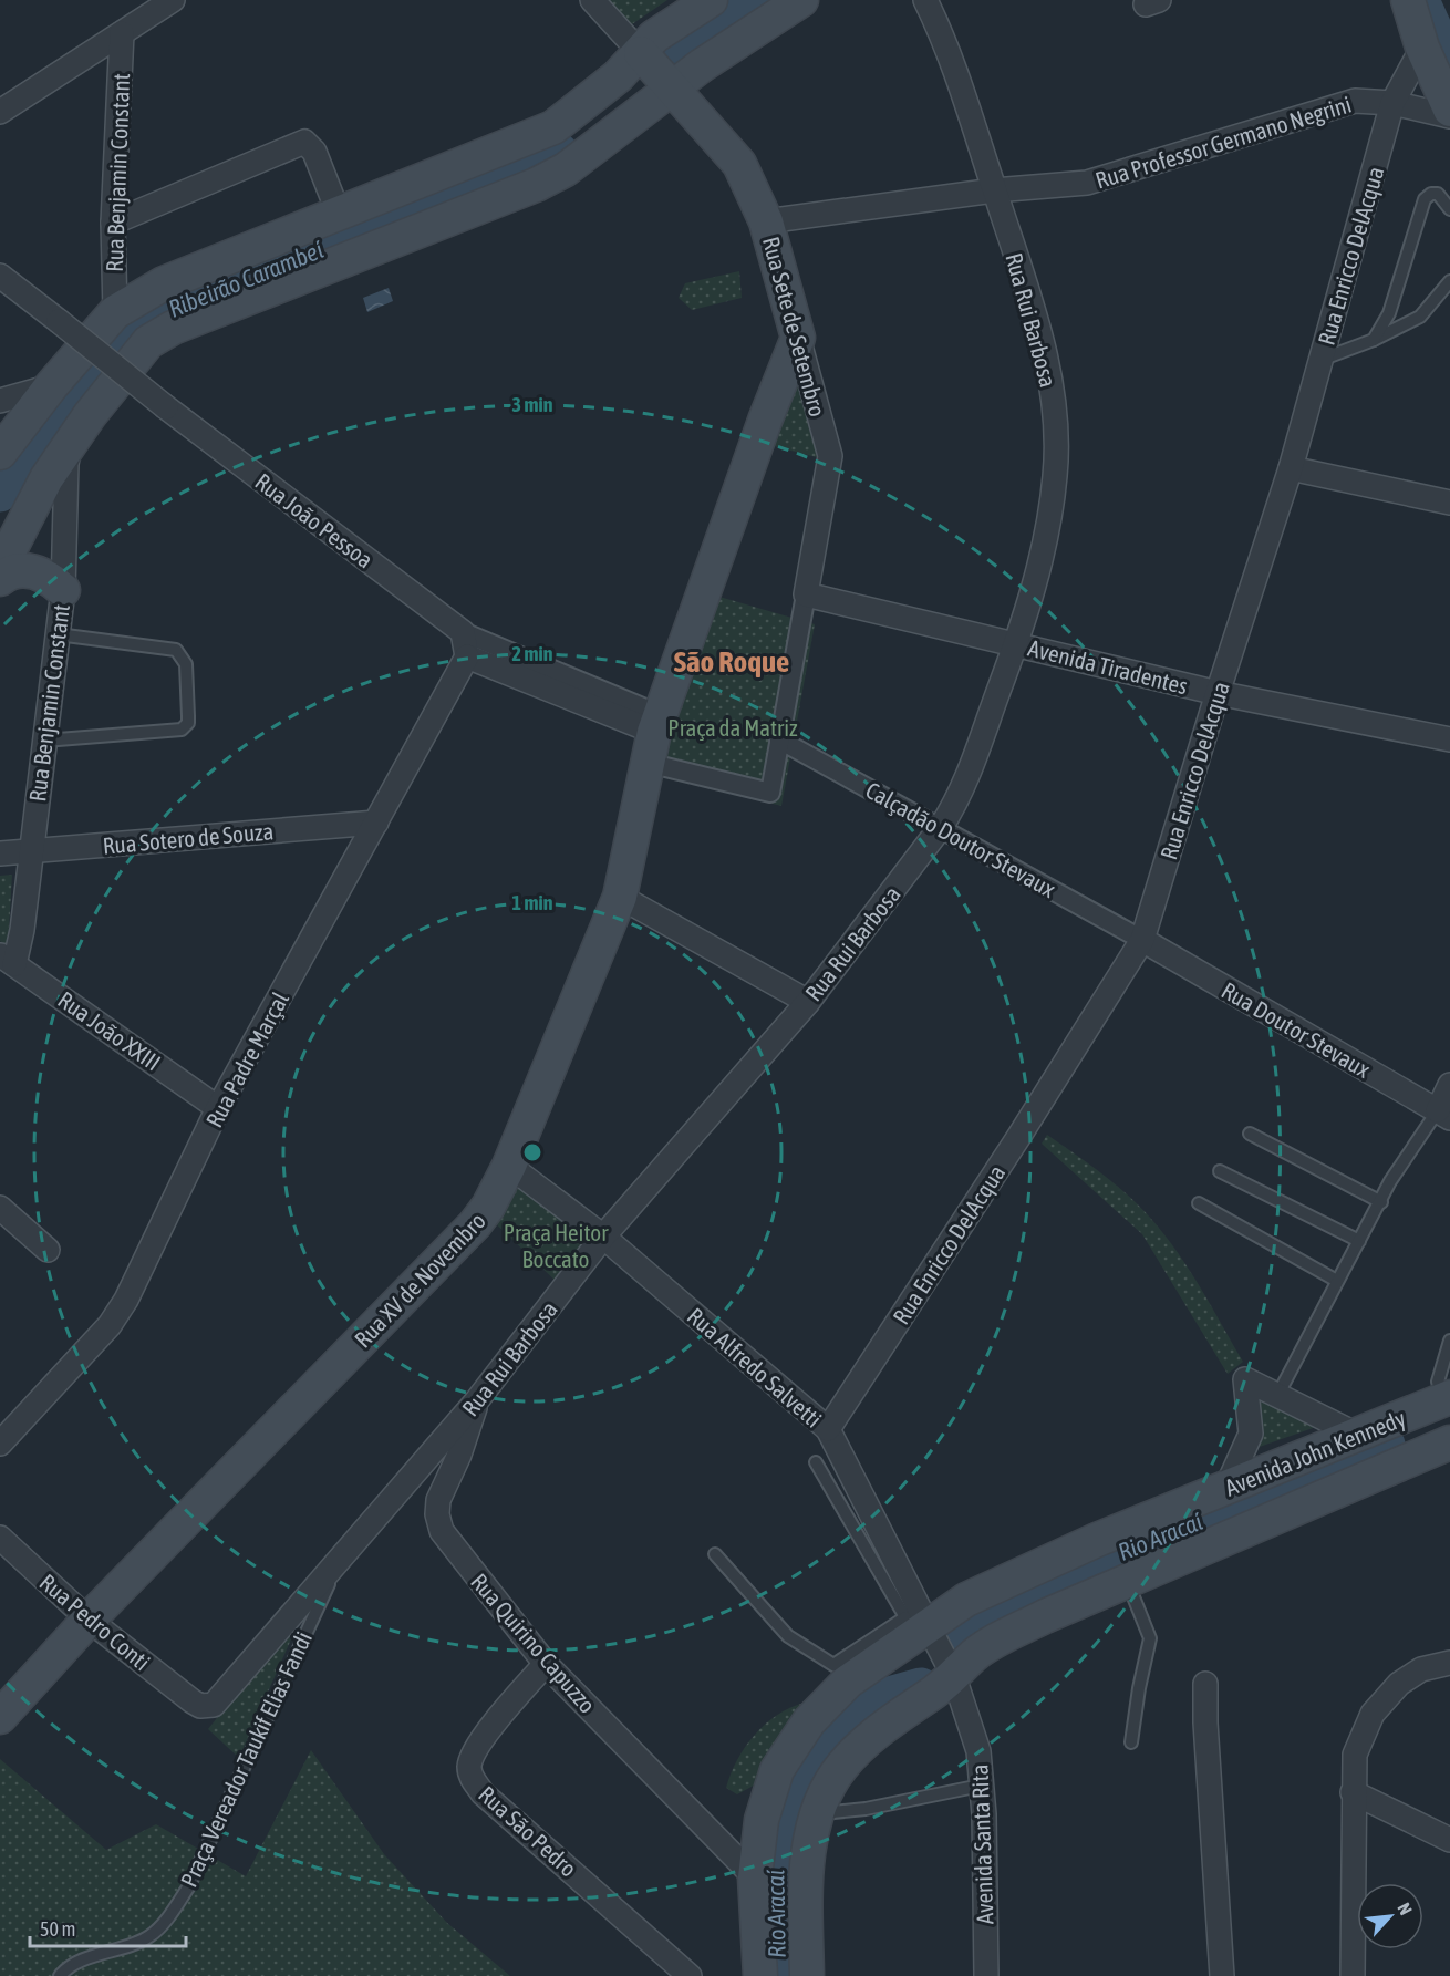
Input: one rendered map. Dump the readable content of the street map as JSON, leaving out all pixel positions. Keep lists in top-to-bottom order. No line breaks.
{"streets":{"main road":["Rua Sete de Setembro","Rua XV de Novembro","Avenida John Kennedy"],"street":["Rua Professor Germano Negrini","Rua Benjamin Constant","Rua Enricco DelAcqua","Rua Rui Barbosa","Rua João Pessoa","Avenida Tiradentes","Rua Sotero de Souza","Calçadão Doutor Stevaux","Rua Doutor Stevaux","Rua João XXIII","Rua Padre Marçal","Rua Alfredo Salvetti","Rua Pedro Conti","Rua Quirino Capuzzo","Rua São Pedro","Avenida Santa Rita"],"lane":["Praça Vereador Taukif Elias Fandi"]},"crossings":[["Rua Professor Germano Negrini","Rua Enricco DelAcqua"],["Rua Professor Germano Negrini","Rua Rui Barbosa"],["Rua Professor Germano Negrini","Rua Sete de Setembro"],["Rua Benjamin Constant","Rua Sotero de Souza"],["Rua Benjamin Constant","Rua João XXIII"],["Rua Enricco DelAcqua","Avenida Tiradentes"],["Rua Enricco DelAcqua","Calçadão Doutor Stevaux"],["Rua Enricco DelAcqua","Rua Doutor Stevaux"],["Rua Enricco DelAcqua","Rua Alfredo Salvetti"],["Rua Rui Barbosa","Avenida Tiradentes"],["Rua Rui Barbosa","Calçadão Doutor Stevaux"],["Rua Rui Barbosa","Rua Alfredo Salvetti"],["Rua Rui Barbosa","Rua Pedro Conti"],["Rua Rui Barbosa","Rua Quirino Capuzzo"],["Rua Rui Barbosa","Praça Vereador Taukif Elias Fandi"],["Rua Sete de Setembro","Avenida Tiradentes"],["Rua Sete de Setembro","Rua XV de Novembro"],["Rua João Pessoa","Rua XV de Novembro"],["Rua Sotero de Souza","Rua Padre Marçal"],["Calçadão Doutor Stevaux","Rua Doutor Stevaux"],["Rua João XXIII","Rua Padre Marçal"],["Rua XV de Novembro","Rua Alfredo Salvetti"],["Rua XV de Novembro","Rua Pedro Conti"],["Rua Alfredo Salvetti","Avenida John Kennedy"],["Rua Alfredo Salvetti","Avenida Santa Rita"],["Avenida John Kennedy","Rua Quirino Capuzzo"],["Avenida John Kennedy","Avenida Santa Rita"],["Rua Quirino Capuzzo","Rua São Pedro"]],"districts":["São Roque"],"water":["Ribeirão Carambeí","Rio Aracaí"],"parks":["Praça da Matriz","Praça Heitor Boccato"],"scale_bar":"50 m","north":"top right","rings":["3 min","2 min","1 min"]}
